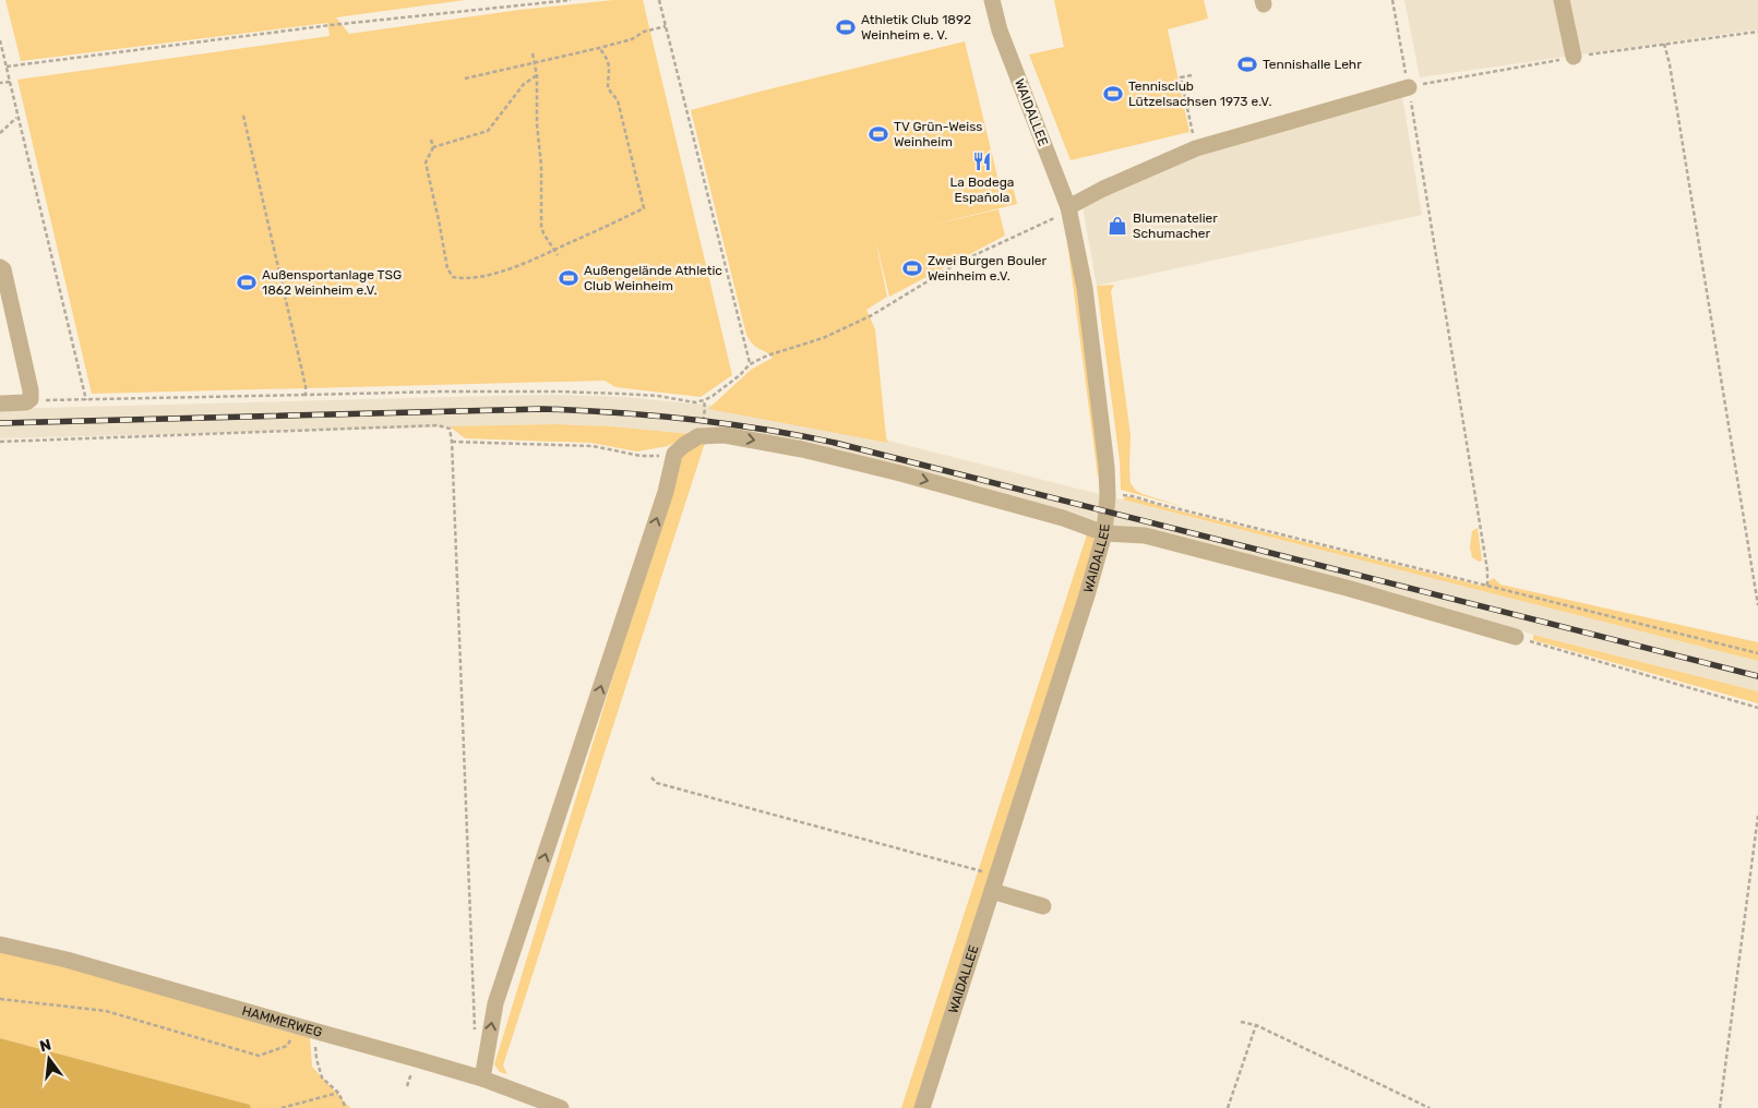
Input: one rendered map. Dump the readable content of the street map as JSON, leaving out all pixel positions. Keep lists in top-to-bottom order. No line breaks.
{"streets":{"street":["WAIDALLEE","HAMMERWEG"]},"places":{"sports":["Athletik Club 1892 Weinheim e. V.","Tennishalle Lehr","Tennisclub Lützelsachsen 1973 e.V.","TV Grün-Weiss Weinheim","Zwei Burgen Bouler Weinheim e.V.","Außengelände Athletic Club Weinheim","Außensportanlage TSG 1862 Weinheim e.V."],"restaurant":["La Bodega Española"],"shop":["Blumenatelier Schumacher"]},"north":"top"}
